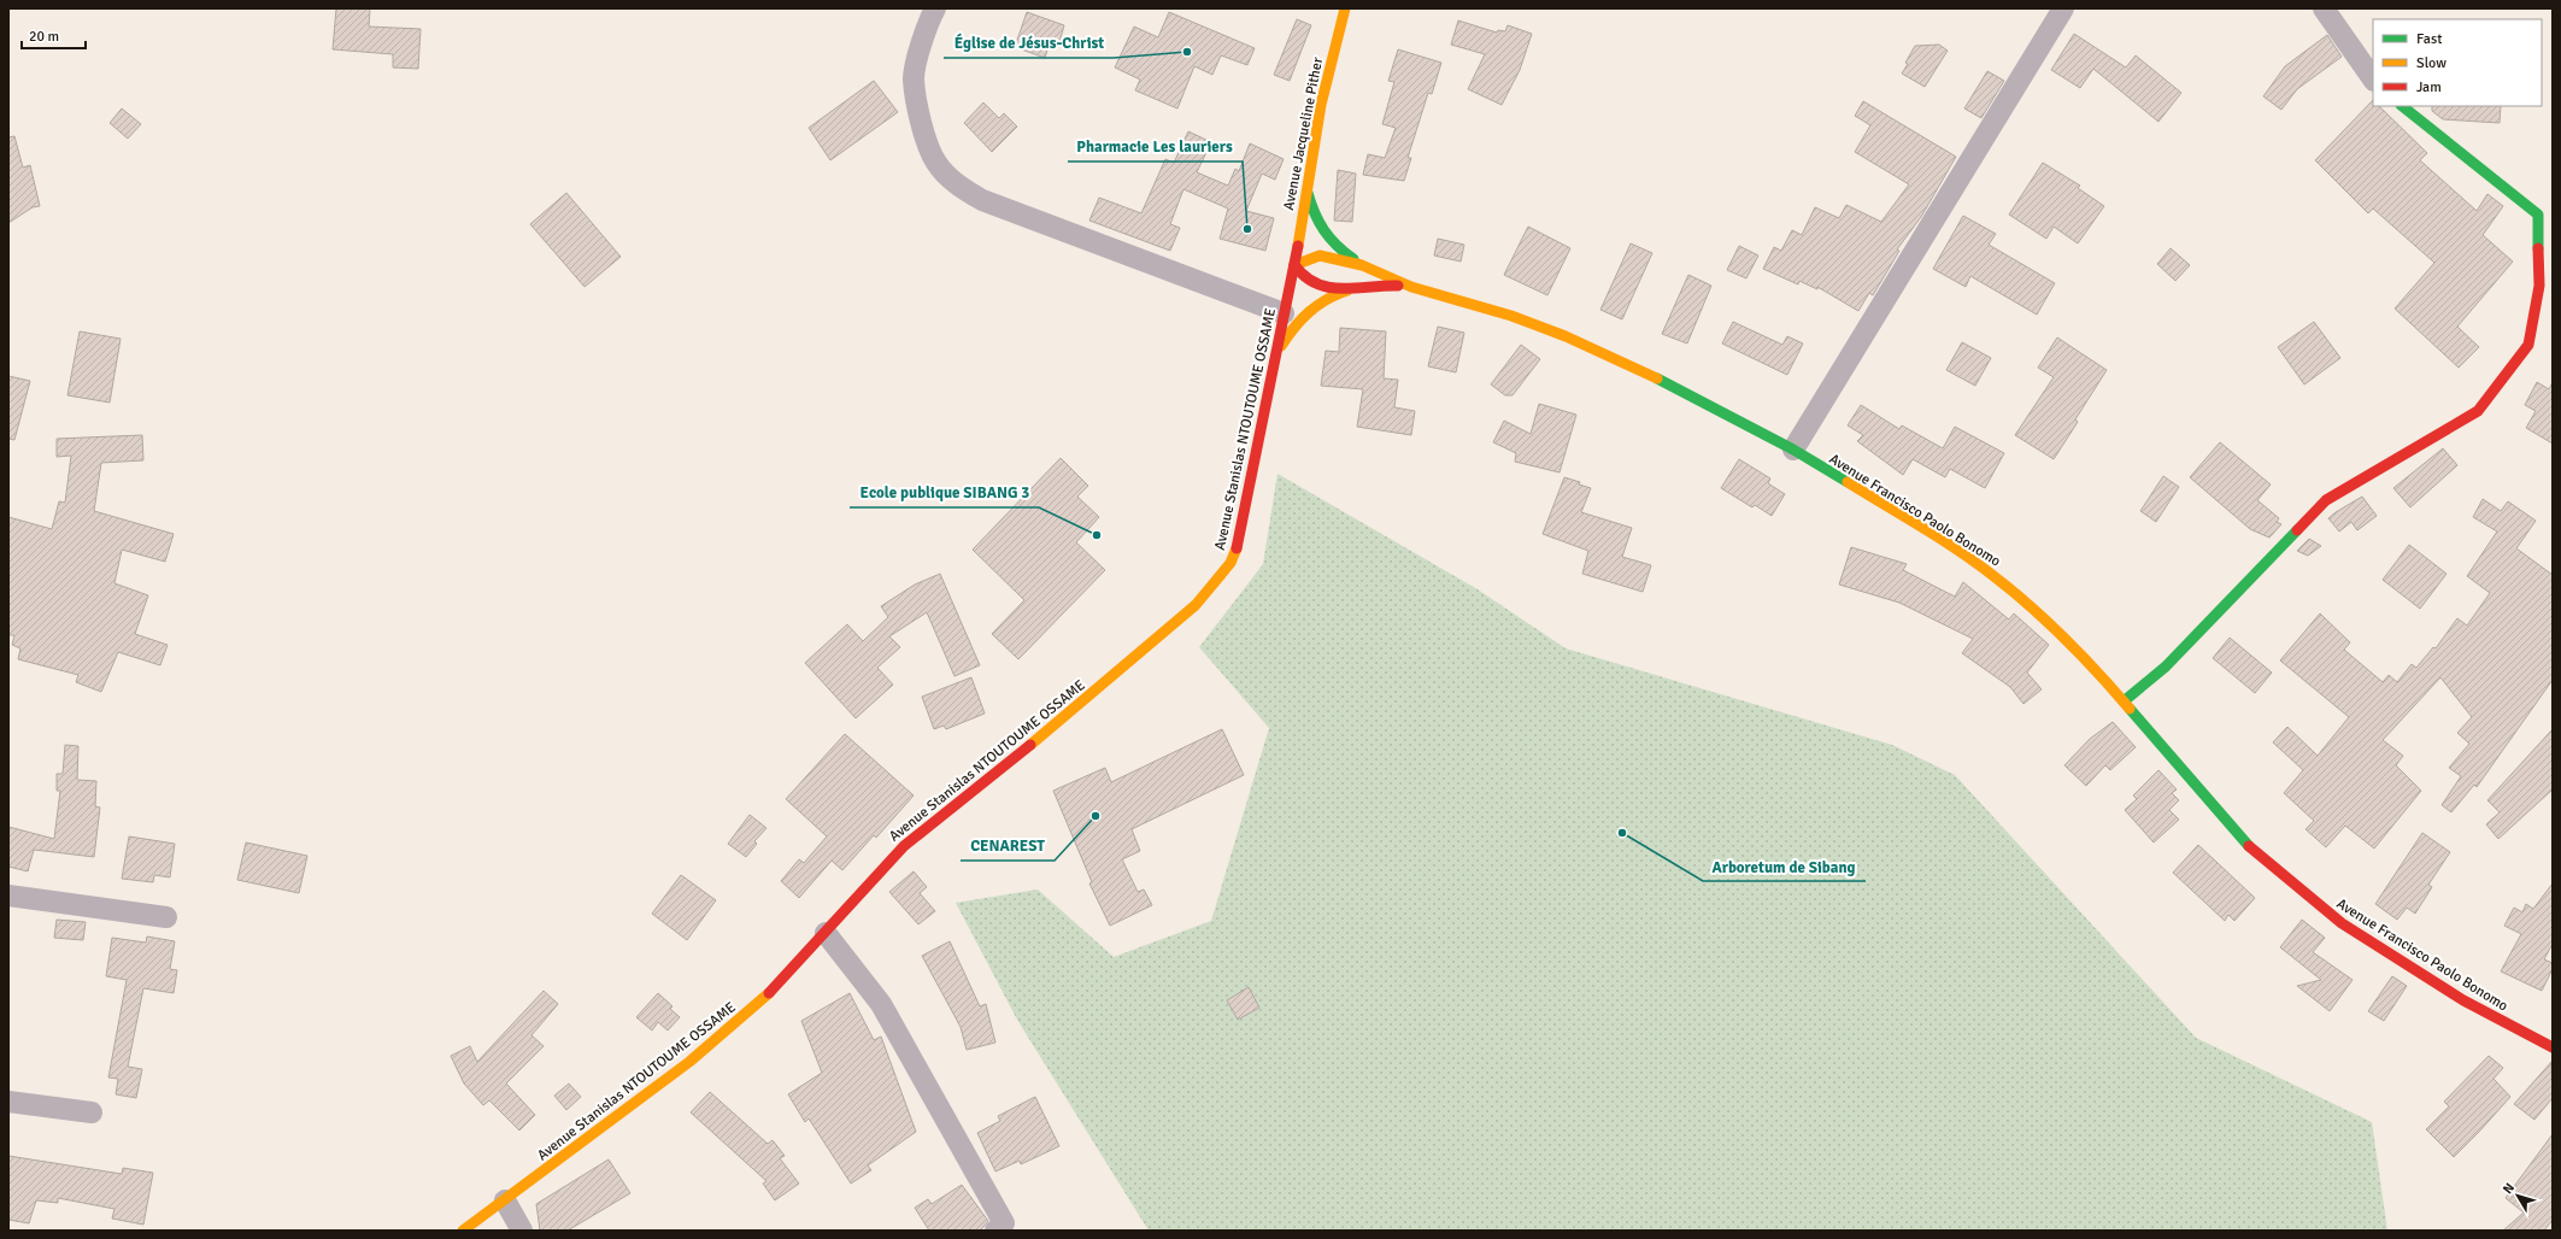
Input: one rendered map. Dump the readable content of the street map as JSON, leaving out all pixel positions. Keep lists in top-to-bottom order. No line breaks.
{"streets":{"street":["Avenue Jacqueline Pither","Avenue Stanislas NTOUTOUME OSSAME","Avenue Francisco Paolo Bonomo"]},"crossings":[["Avenue Jacqueline Pither","Avenue Stanislas NTOUTOUME OSSAME"]],"places":["Église de Jésus-Christ","Pharmacie Les lauriers","Ecole publique SIBANG 3","CENAREST","Arboretum de Sibang"],"legend":["Fast","Slow","Jam"],"scale_bar":"20 m","north":"top left"}
